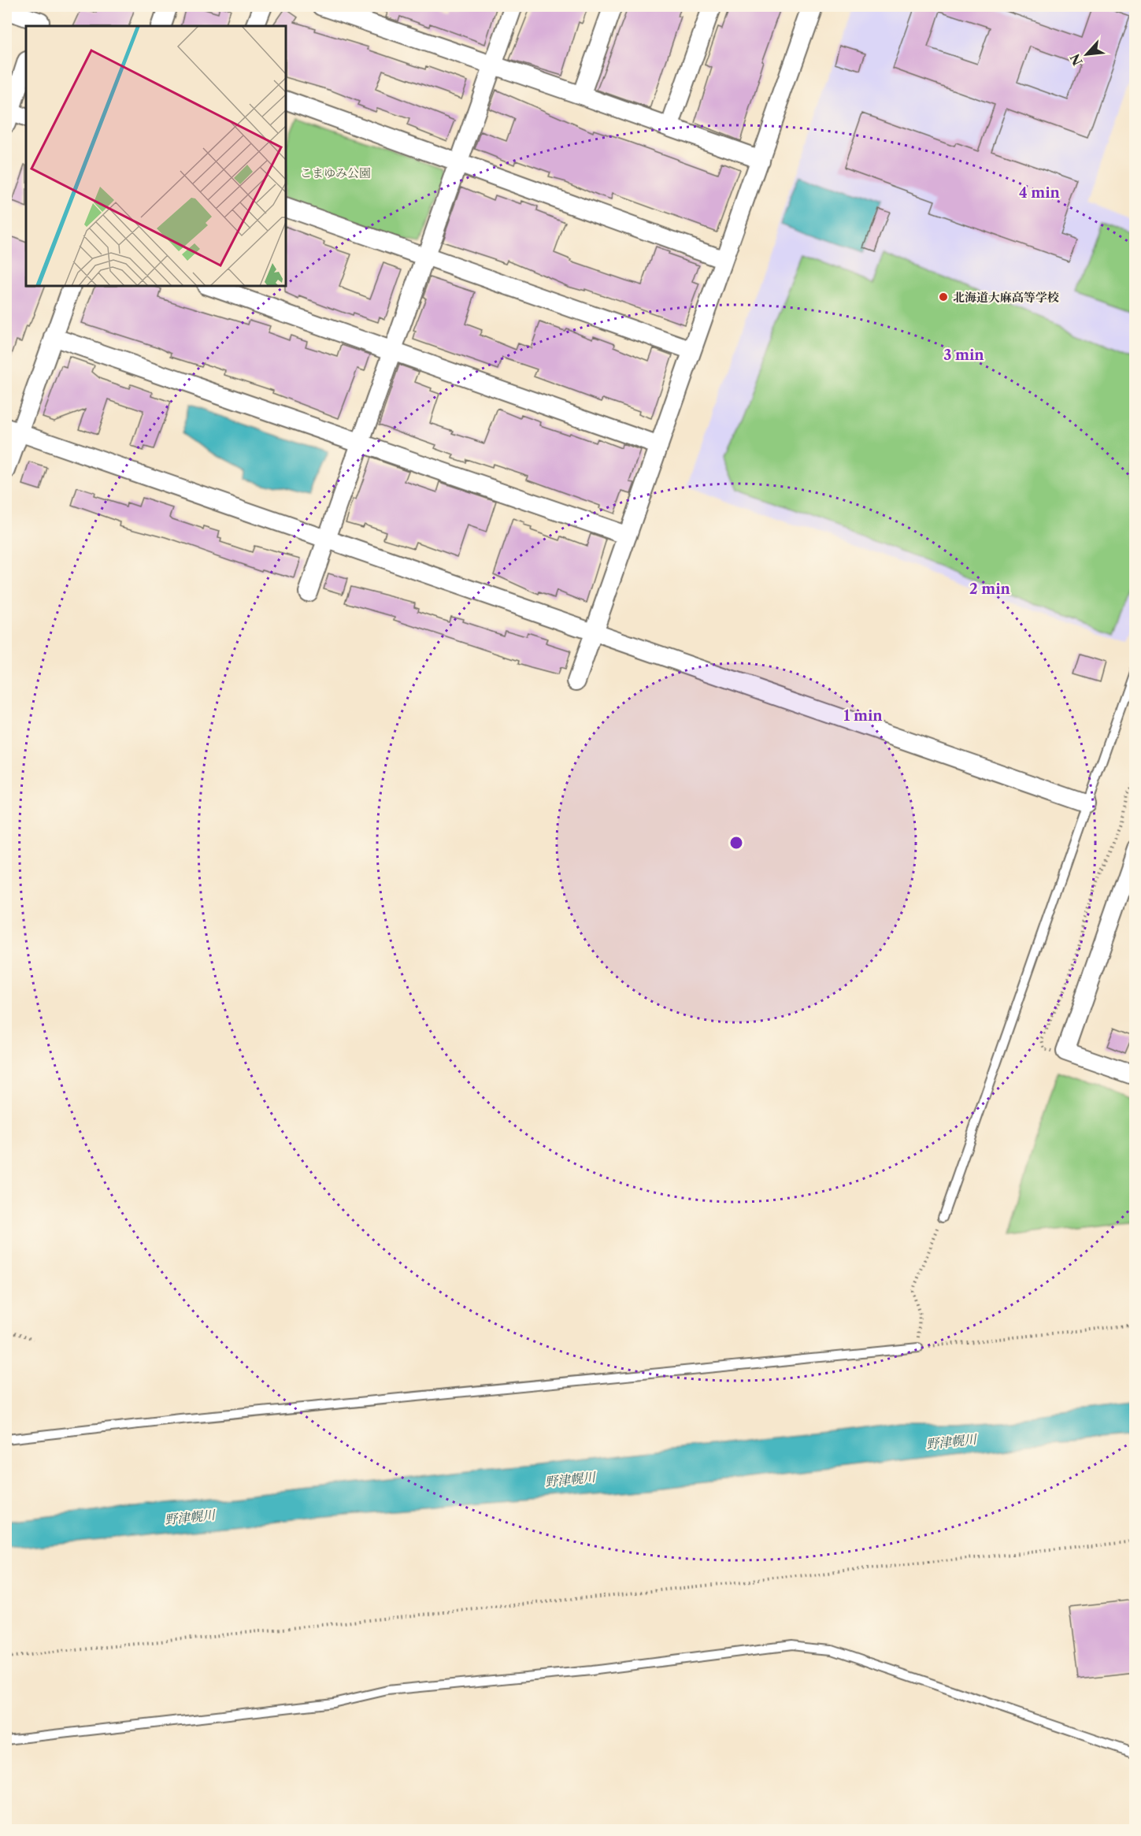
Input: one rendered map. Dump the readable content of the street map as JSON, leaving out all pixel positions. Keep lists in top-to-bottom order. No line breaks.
{"water":["野津幌川"],"parks":["こまゆみ公園"],"places":["北海道大麻高等学校"],"north":"bottom left","rings":["4 min","3 min","2 min","1 min"]}
